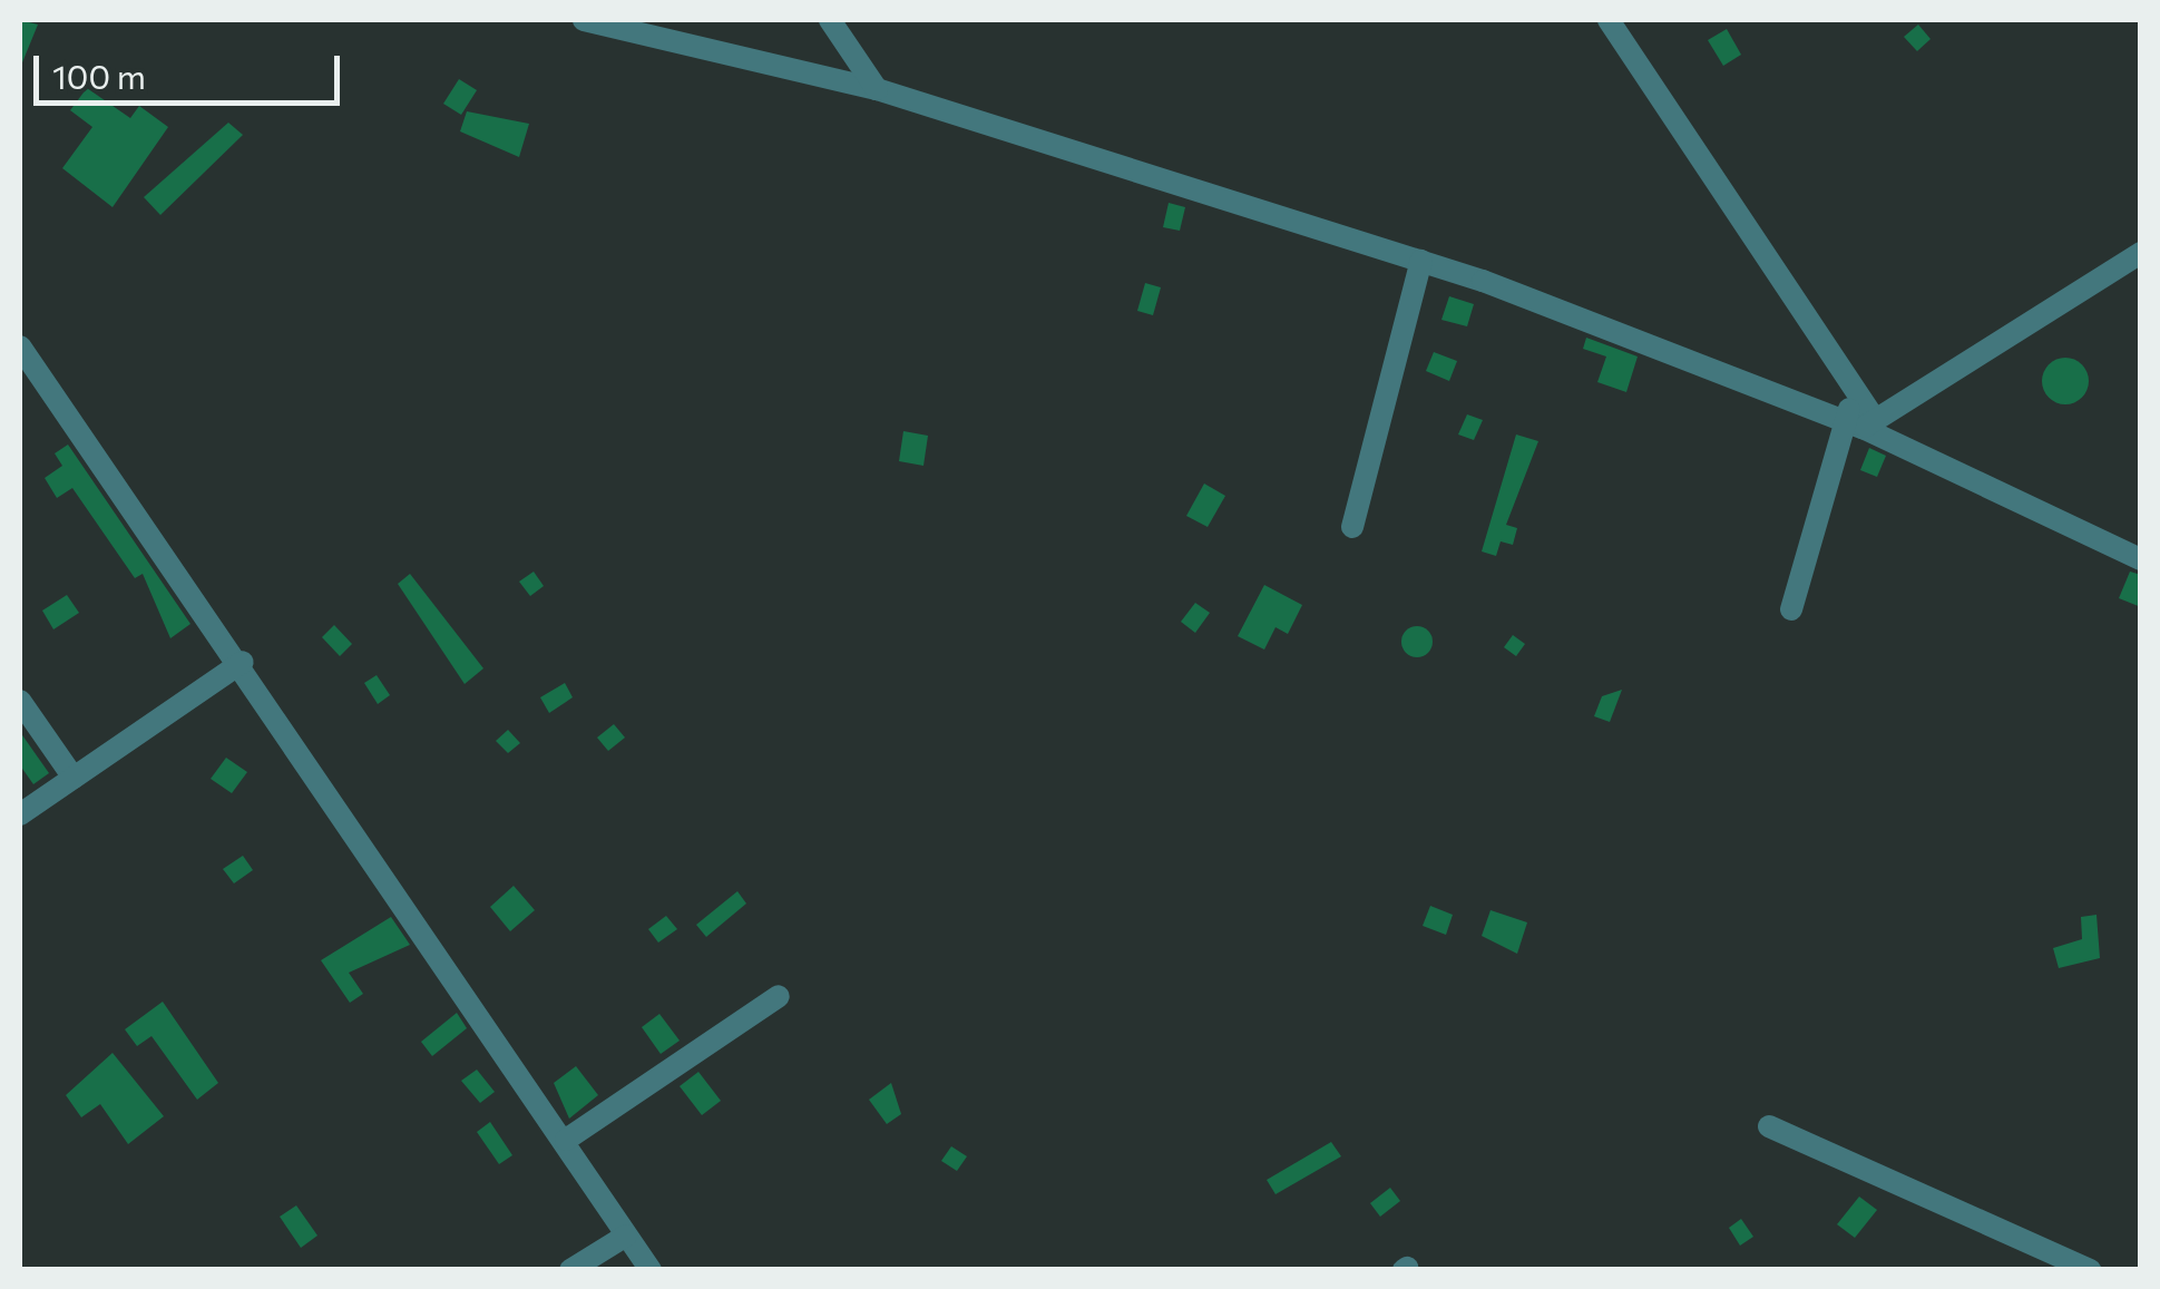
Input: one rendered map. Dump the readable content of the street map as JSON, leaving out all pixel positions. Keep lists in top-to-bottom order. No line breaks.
{"scale_bar":"100 m"}
